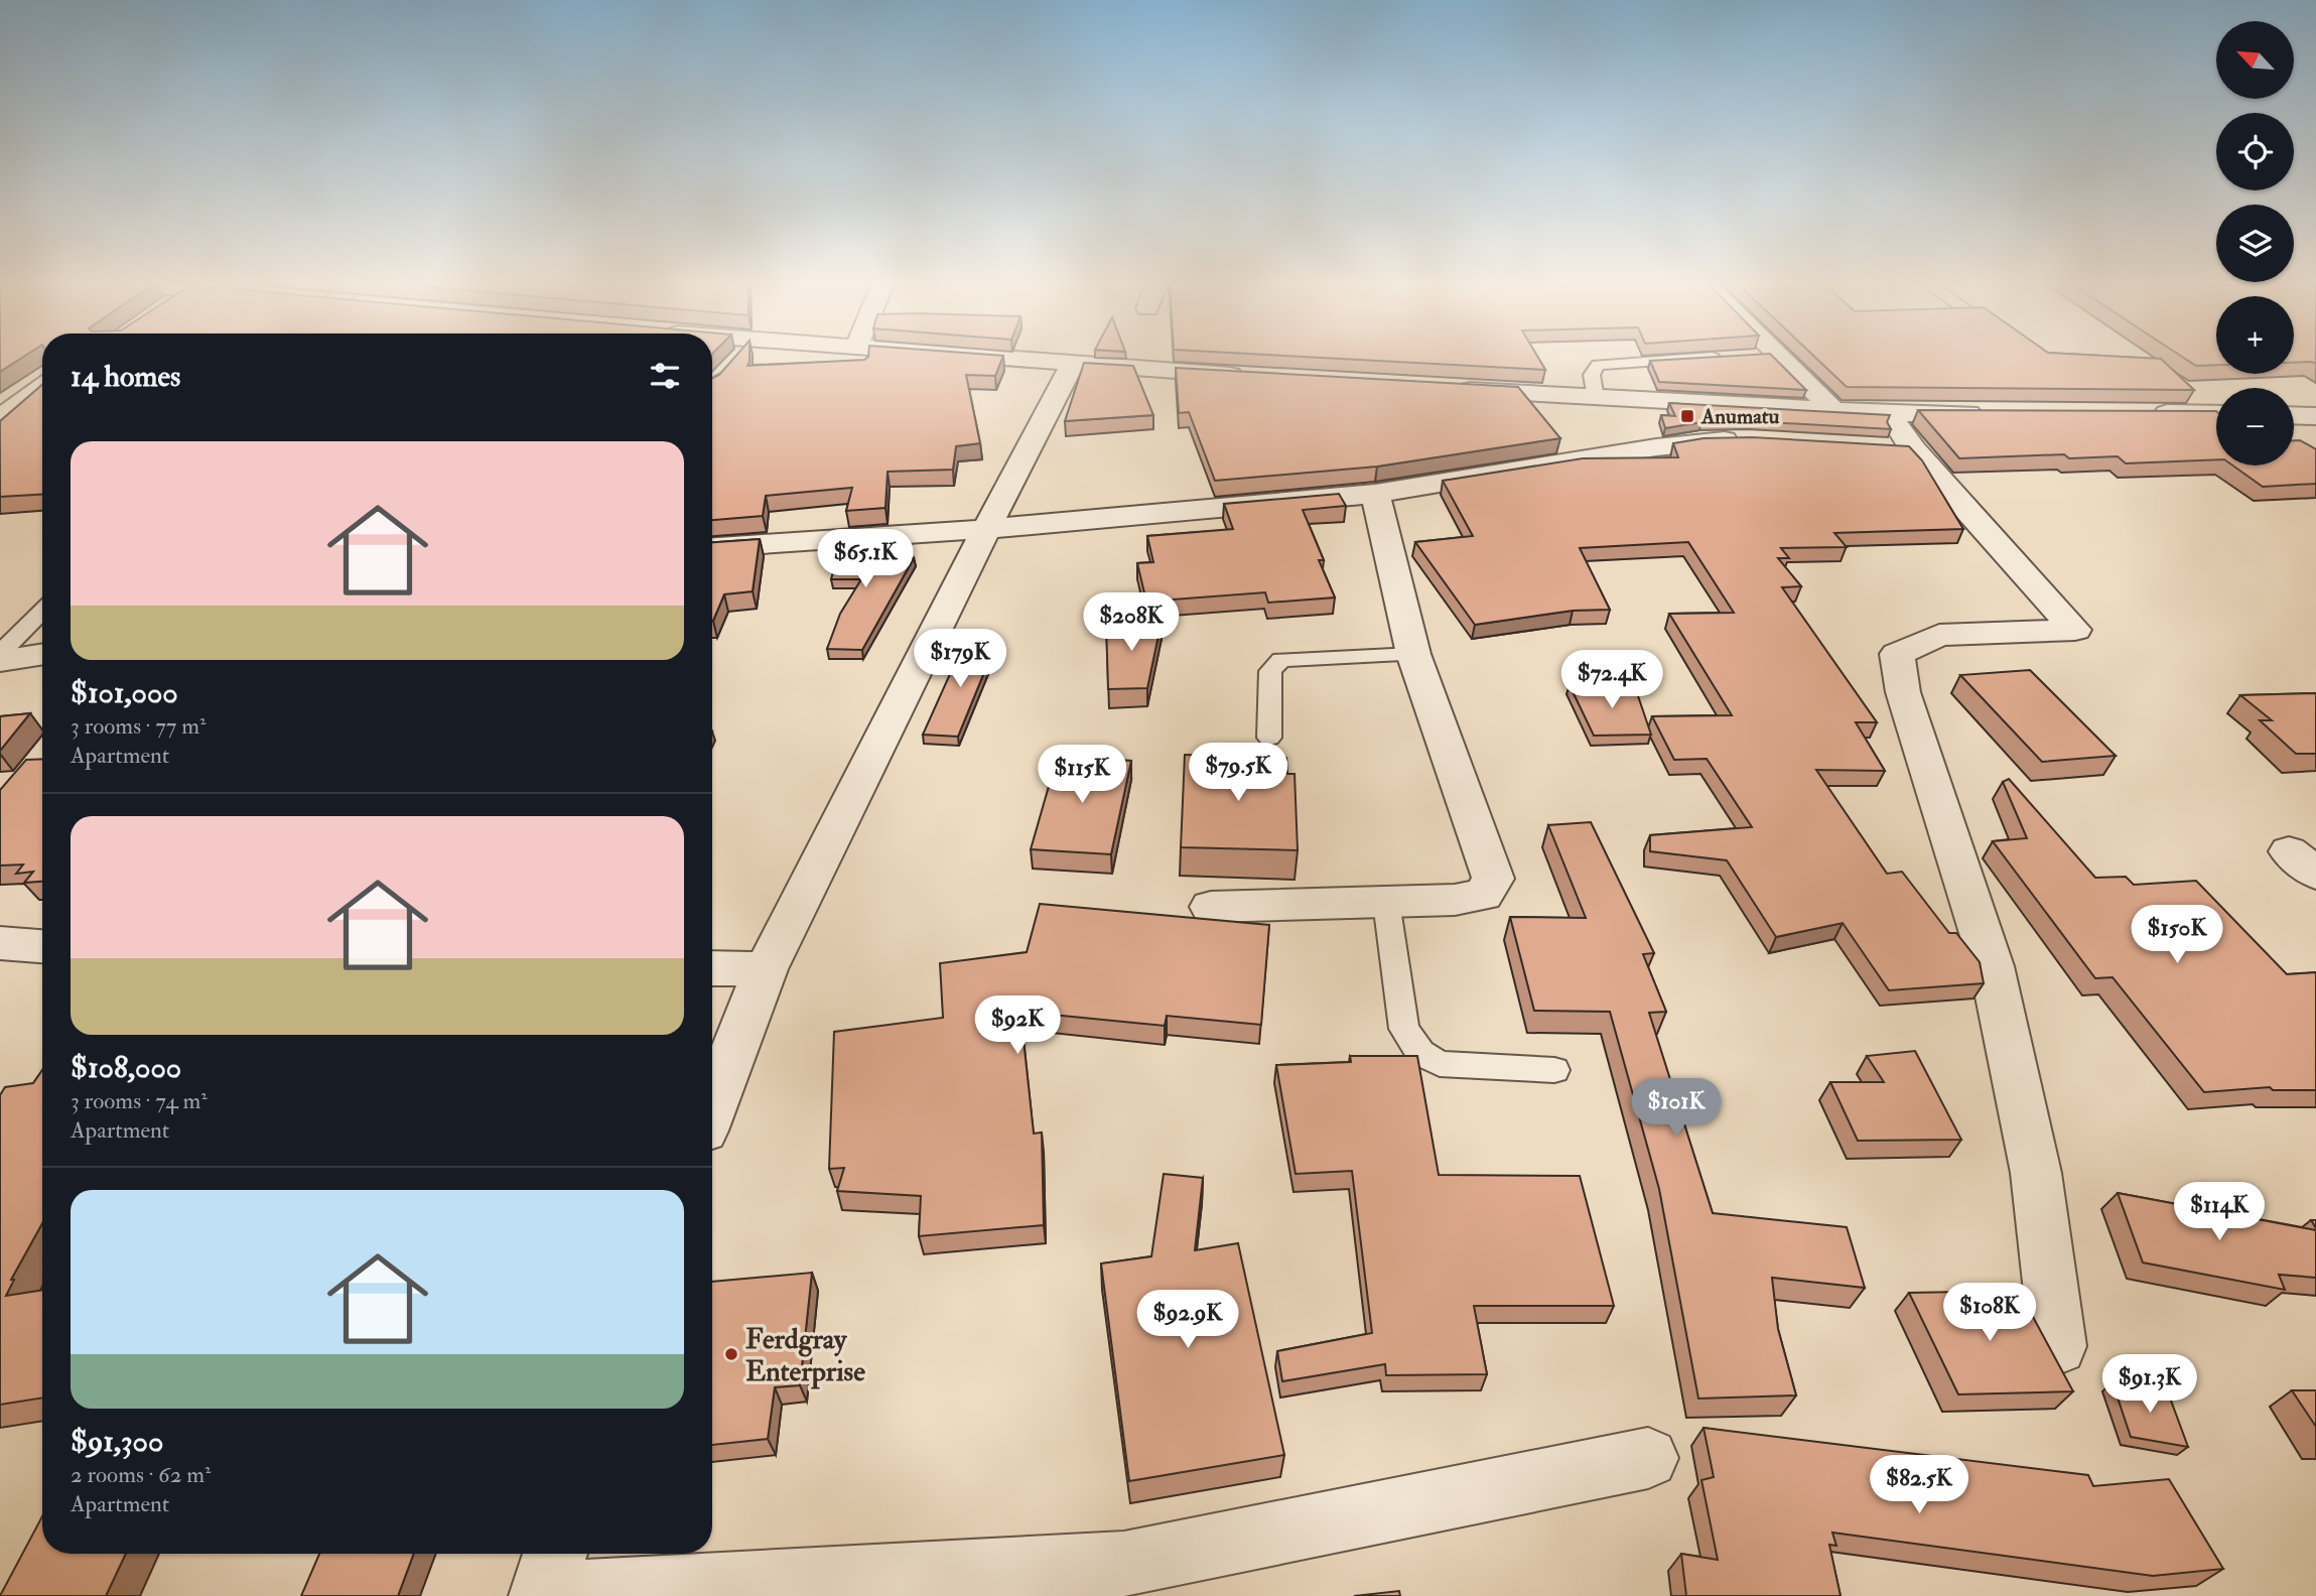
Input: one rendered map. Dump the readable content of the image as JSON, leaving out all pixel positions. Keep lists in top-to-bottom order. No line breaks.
{"places":{"transit":["Anumatu"],"other":["Ferdgray Enterprise"]},"north":"top left","page":{"map_buttons":["+","−"],"heading":"14 homes","list":[{"name":"$101,000","note":"3 rooms · 77 m² · Apartment"},{"name":"$108,000","note":"3 rooms · 74 m² · Apartment"},{"name":"$91,300","note":"2 rooms · 62 m² · Apartment"}],"price":["$65.1K","$208K","$179K","$72.4K","$79.5K","$115K","$150K","$92K","$101K","$114K","$108K","$92.9K","$91.3K","$82.5K"]}}
